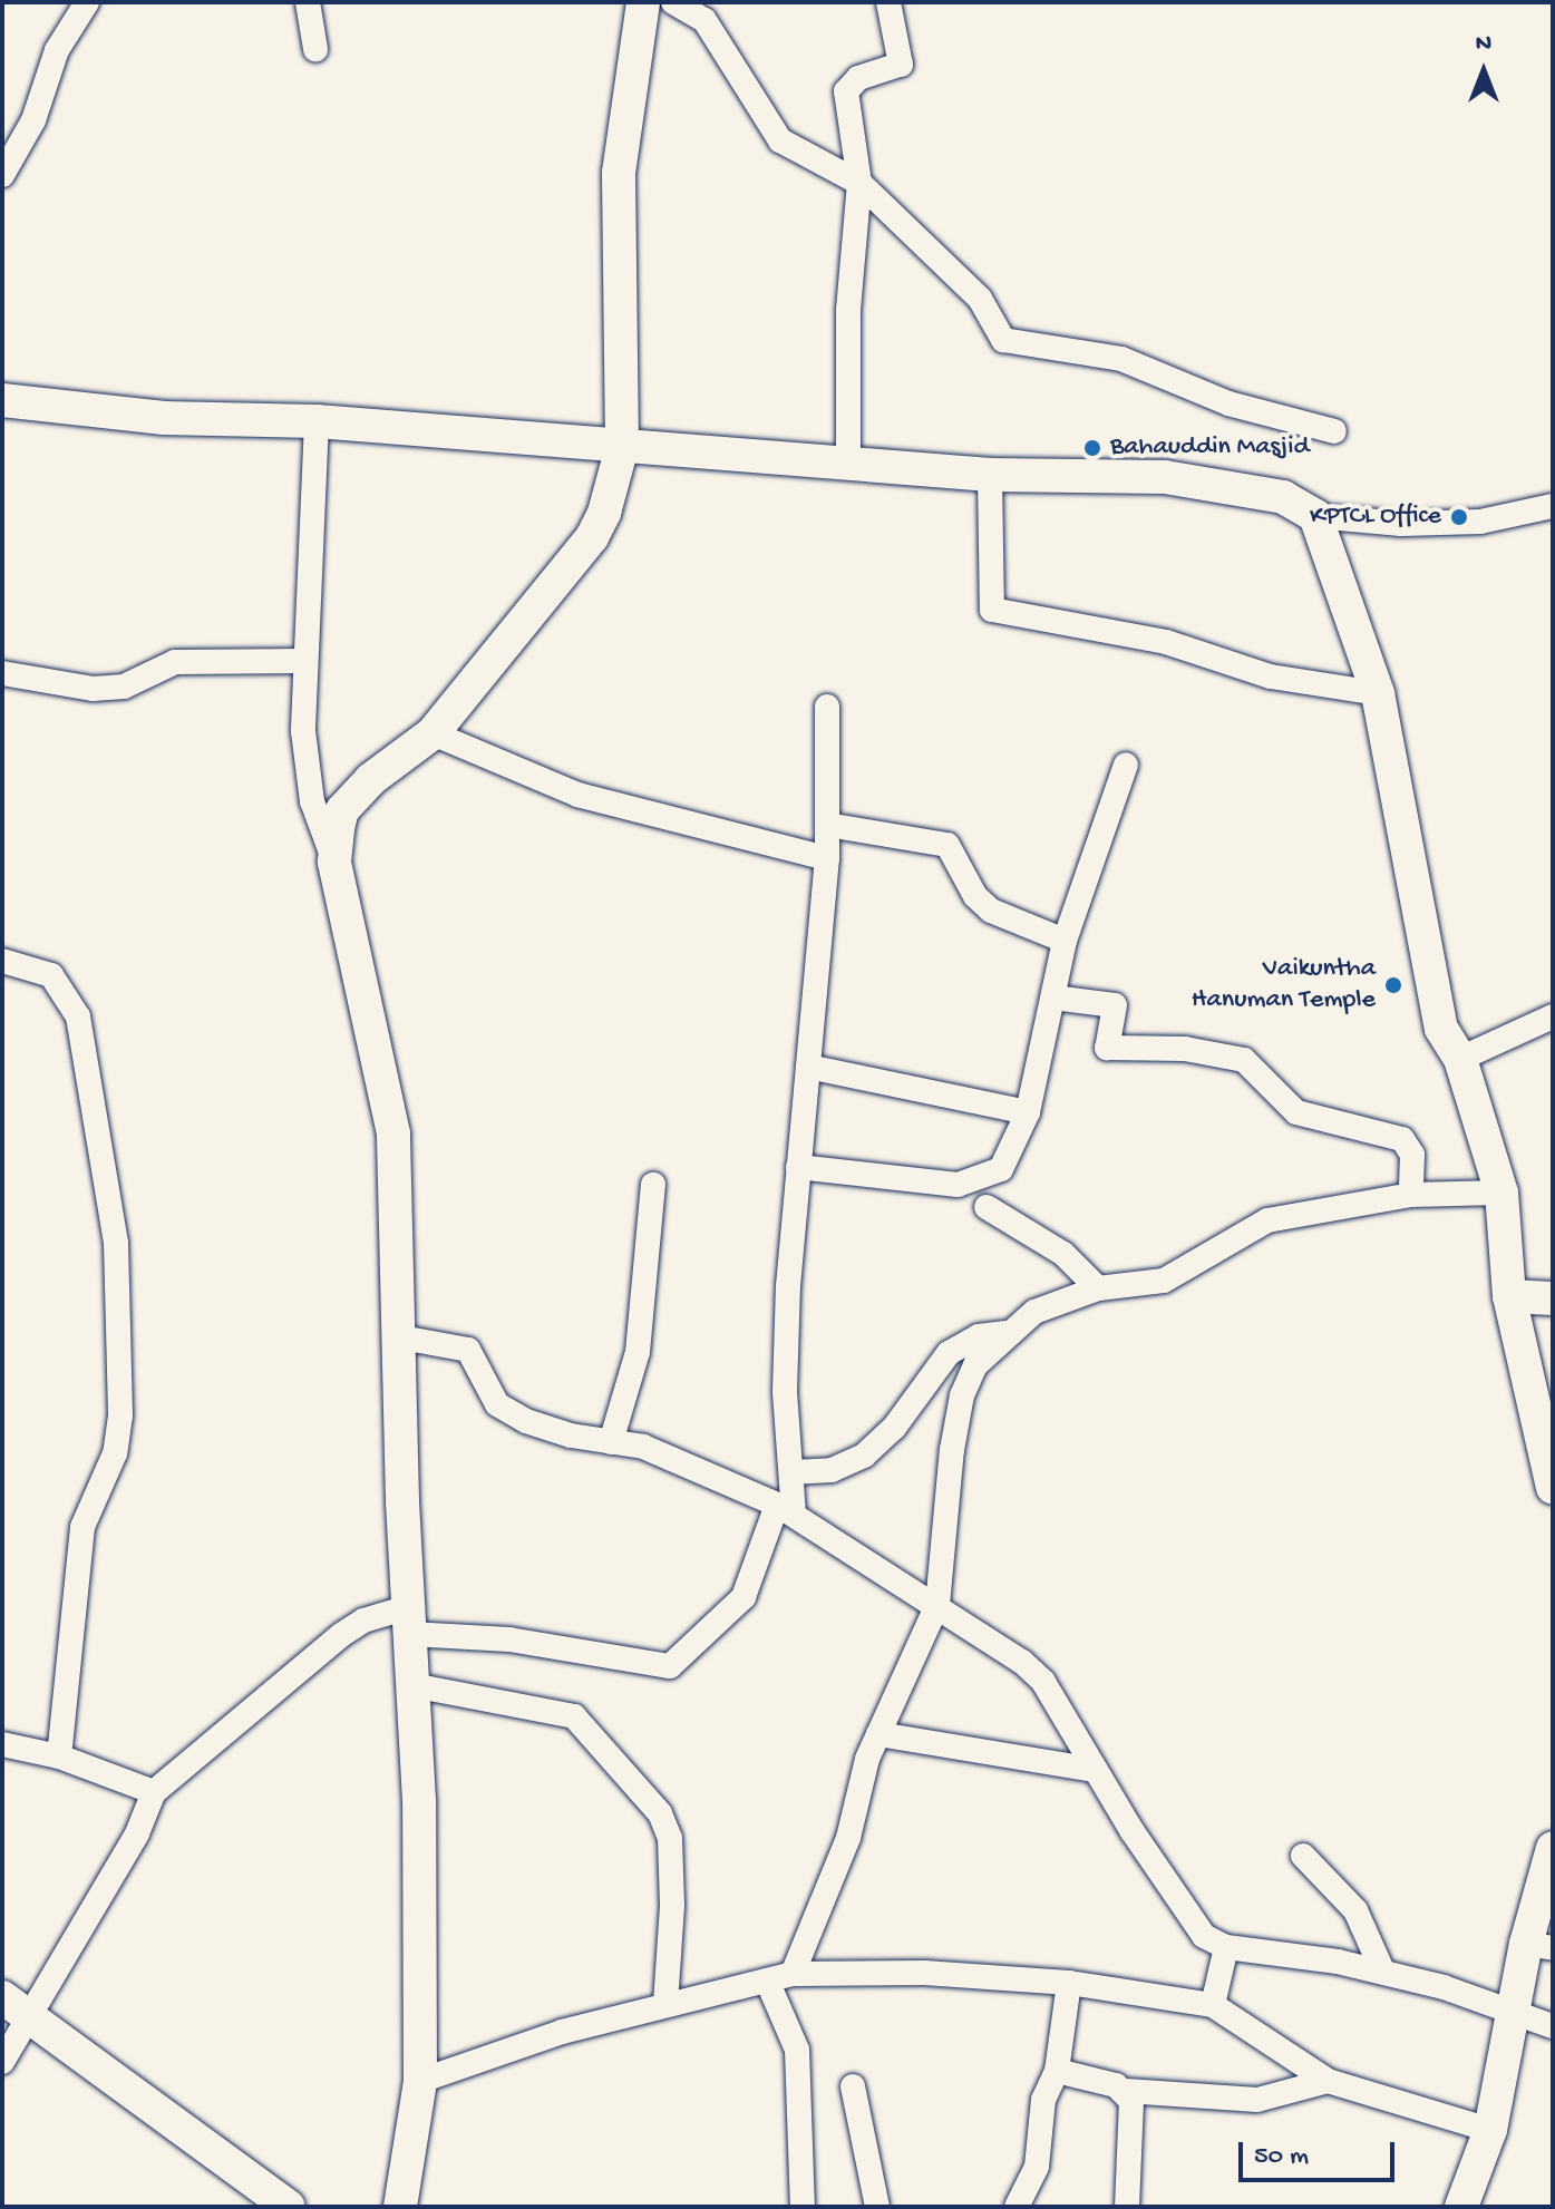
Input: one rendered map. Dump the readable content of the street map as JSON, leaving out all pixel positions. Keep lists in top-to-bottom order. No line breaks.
{"places":["Bahauddin Masjid","KPTCL Office","Vaikuntha Hanuman Temple"],"scale_bar":"50 m","north":"top"}
